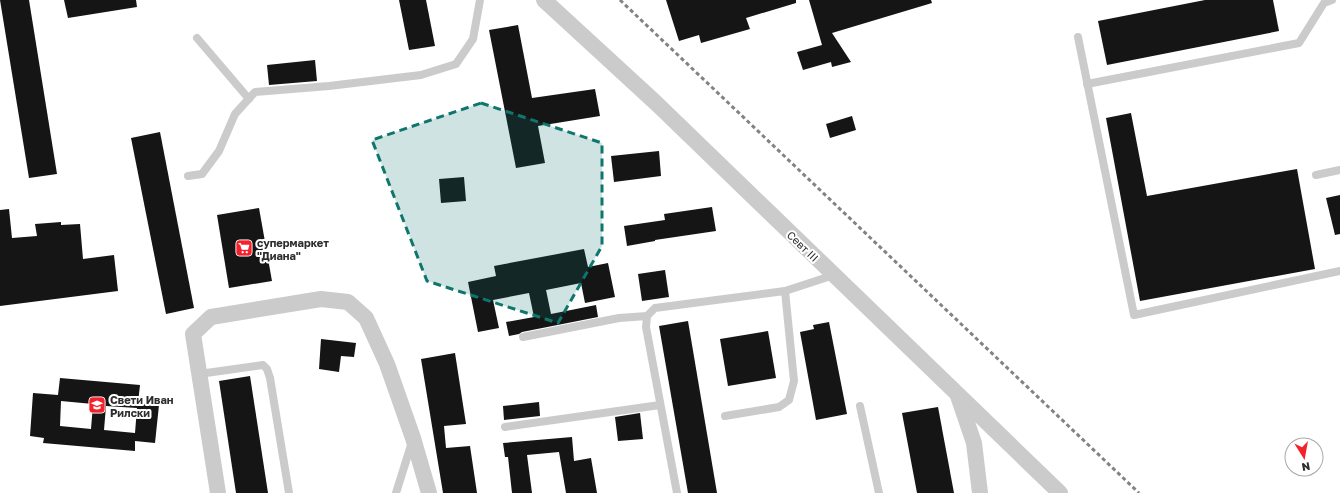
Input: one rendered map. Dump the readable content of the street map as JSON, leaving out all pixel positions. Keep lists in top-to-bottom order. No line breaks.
{"streets":{"street":["Севт III"]},"places":{"supermarket":["супермаркет \"Диана\""],"school or university":["Свети Иван Рилски"]},"north":"bottom"}
